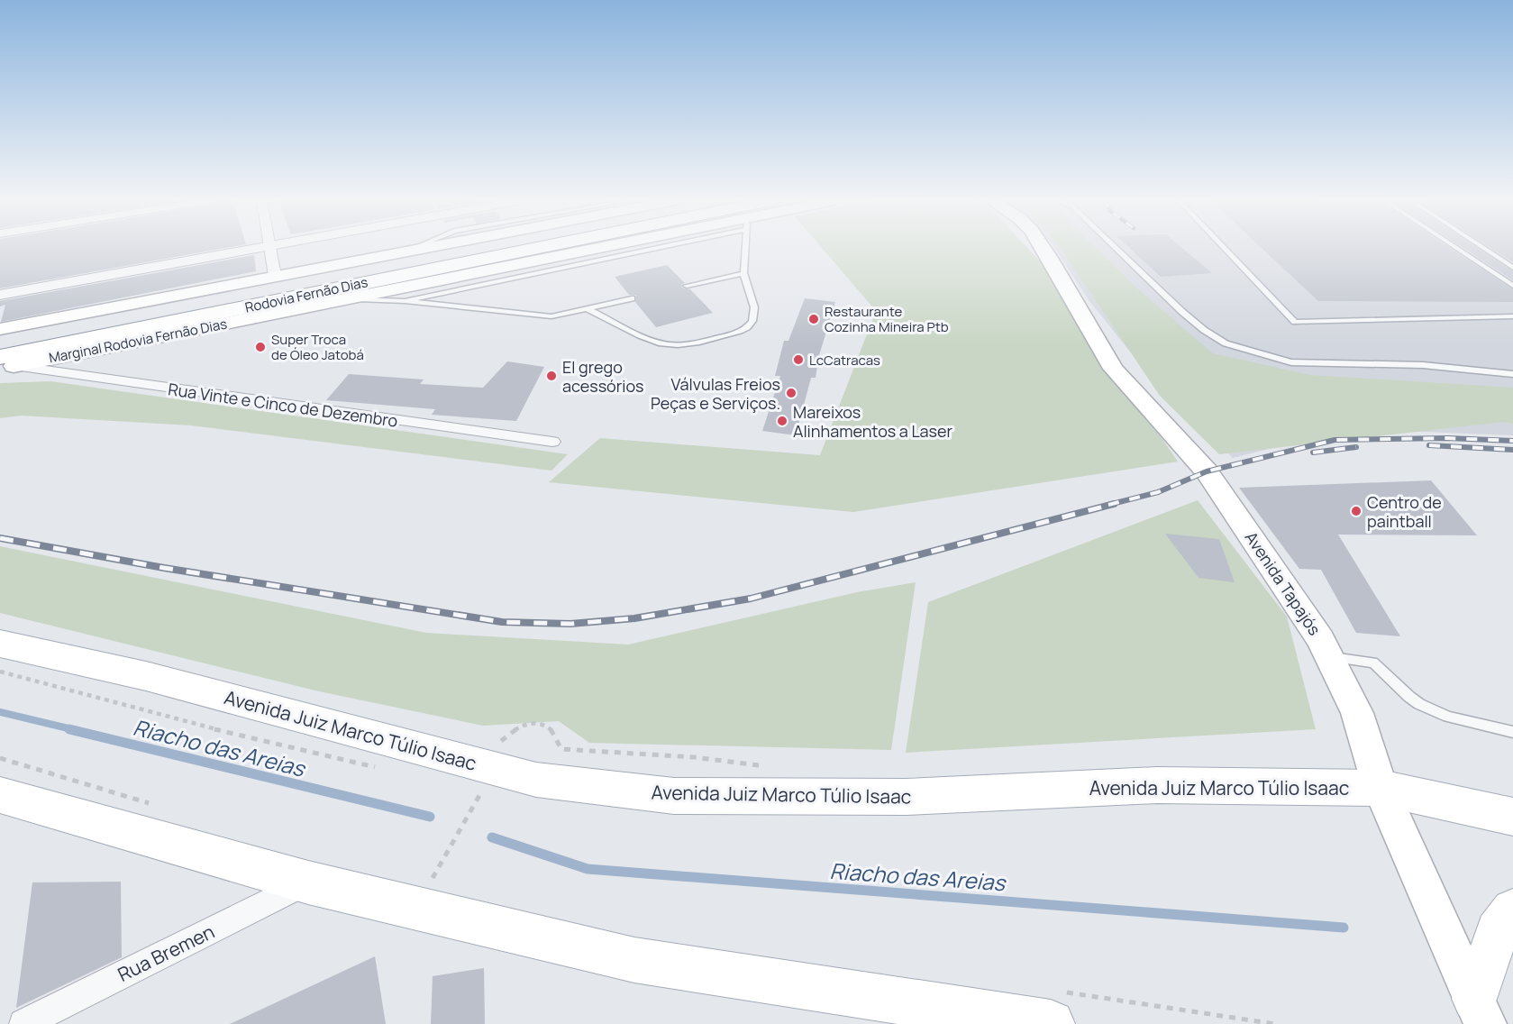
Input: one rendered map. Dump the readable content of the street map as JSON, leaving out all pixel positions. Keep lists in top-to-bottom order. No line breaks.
{"streets":{"highway":["Rodovia Fernão Dias"],"main road":["Marginal Rodovia Fernão Dias","Avenida Tapajós","Avenida Juiz Marco Túlio Isaac"],"street":["Rua Vinte e Cinco de Dezembro","Rua Bremen"]},"crossings":[["Rodovia Fernão Dias","Marginal Rodovia Fernão Dias"],["Rodovia Fernão Dias","Rua Vinte e Cinco de Dezembro"],["Marginal Rodovia Fernão Dias","Rua Vinte e Cinco de Dezembro"],["Avenida Tapajós","Avenida Juiz Marco Túlio Isaac"]],"water":["Riacho das Areias"],"places":["Restaurante Cozinha Mineira Ptb","Super Troca de Óleo Jatobá","LcCatracas","El grego acessórios","Válvulas Freios Peças e Serviços.","Mareixos Alinhamentos a Laser","Centro de paintball"]}
